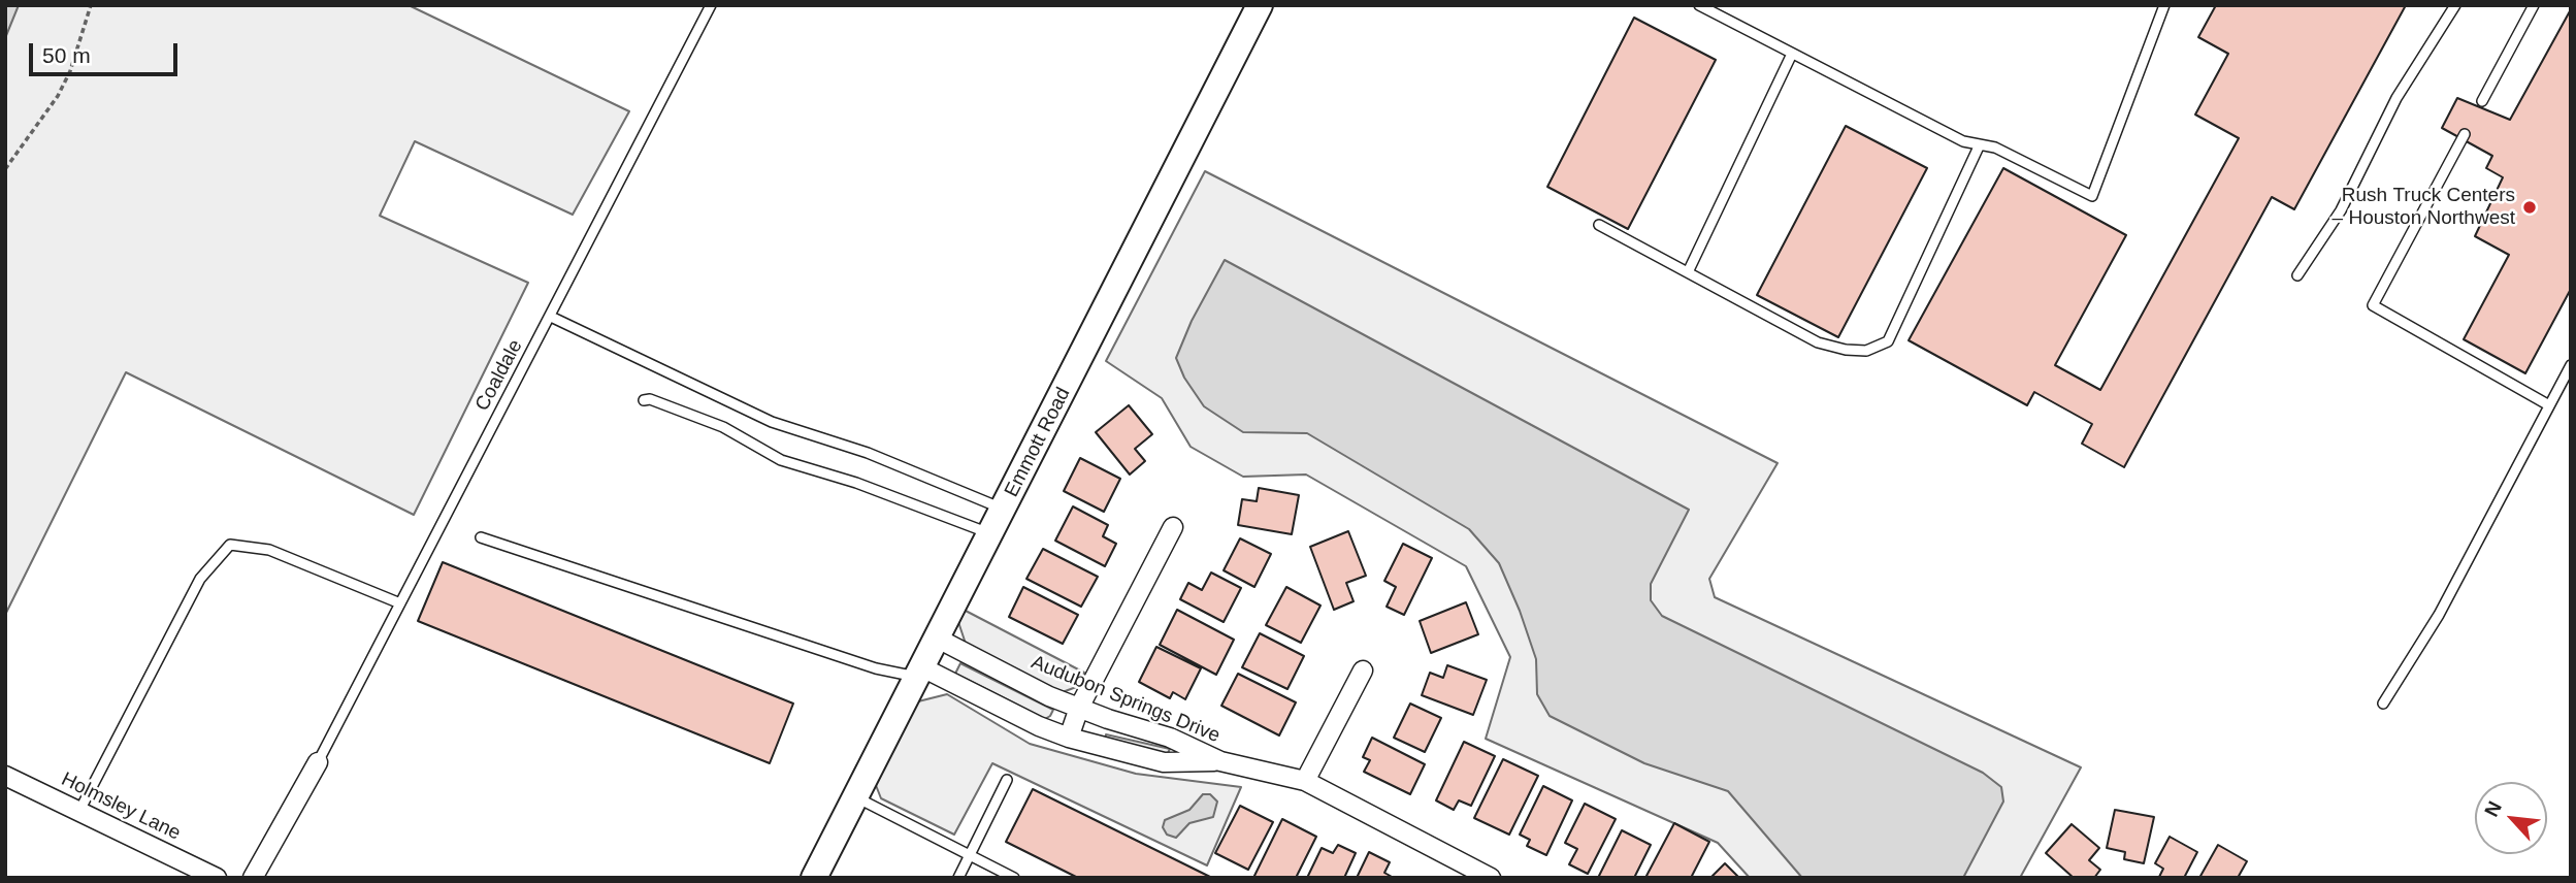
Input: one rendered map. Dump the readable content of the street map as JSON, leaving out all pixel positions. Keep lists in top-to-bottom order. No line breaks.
{"streets":{"street":["Emmott Road","Audubon Springs Drive","Holmsley Lane"],"lane":["Coaldale"]},"crossings":[["Emmott Road","Audubon Springs Drive"]],"places":["Rush Truck Centers – Houston Northwest"],"scale_bar":"50 m","north":"top left"}
